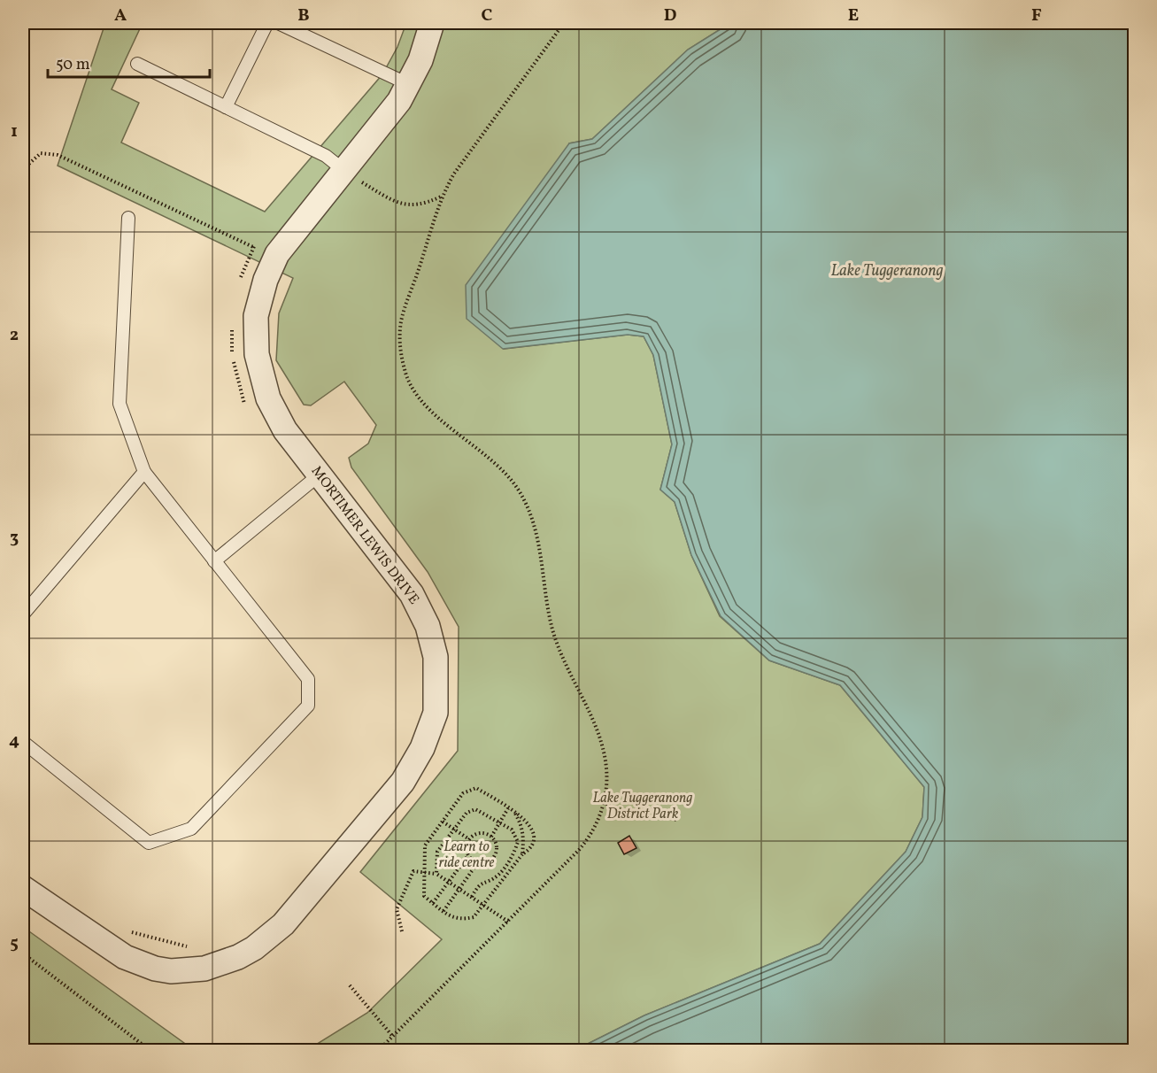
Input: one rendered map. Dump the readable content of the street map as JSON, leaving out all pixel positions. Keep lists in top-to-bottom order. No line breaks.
{"streets":{"street":["MORTIMER LEWIS DRIVE"]},"water":["Lake Tuggeranong"],"parks":["Lake Tuggeranong District Park","Learn to ride centre"],"scale_bar":"50 m","grid":{"columns":["A","B","C","D","E","F"],"rows":["1","2","3","4","5"]}}
